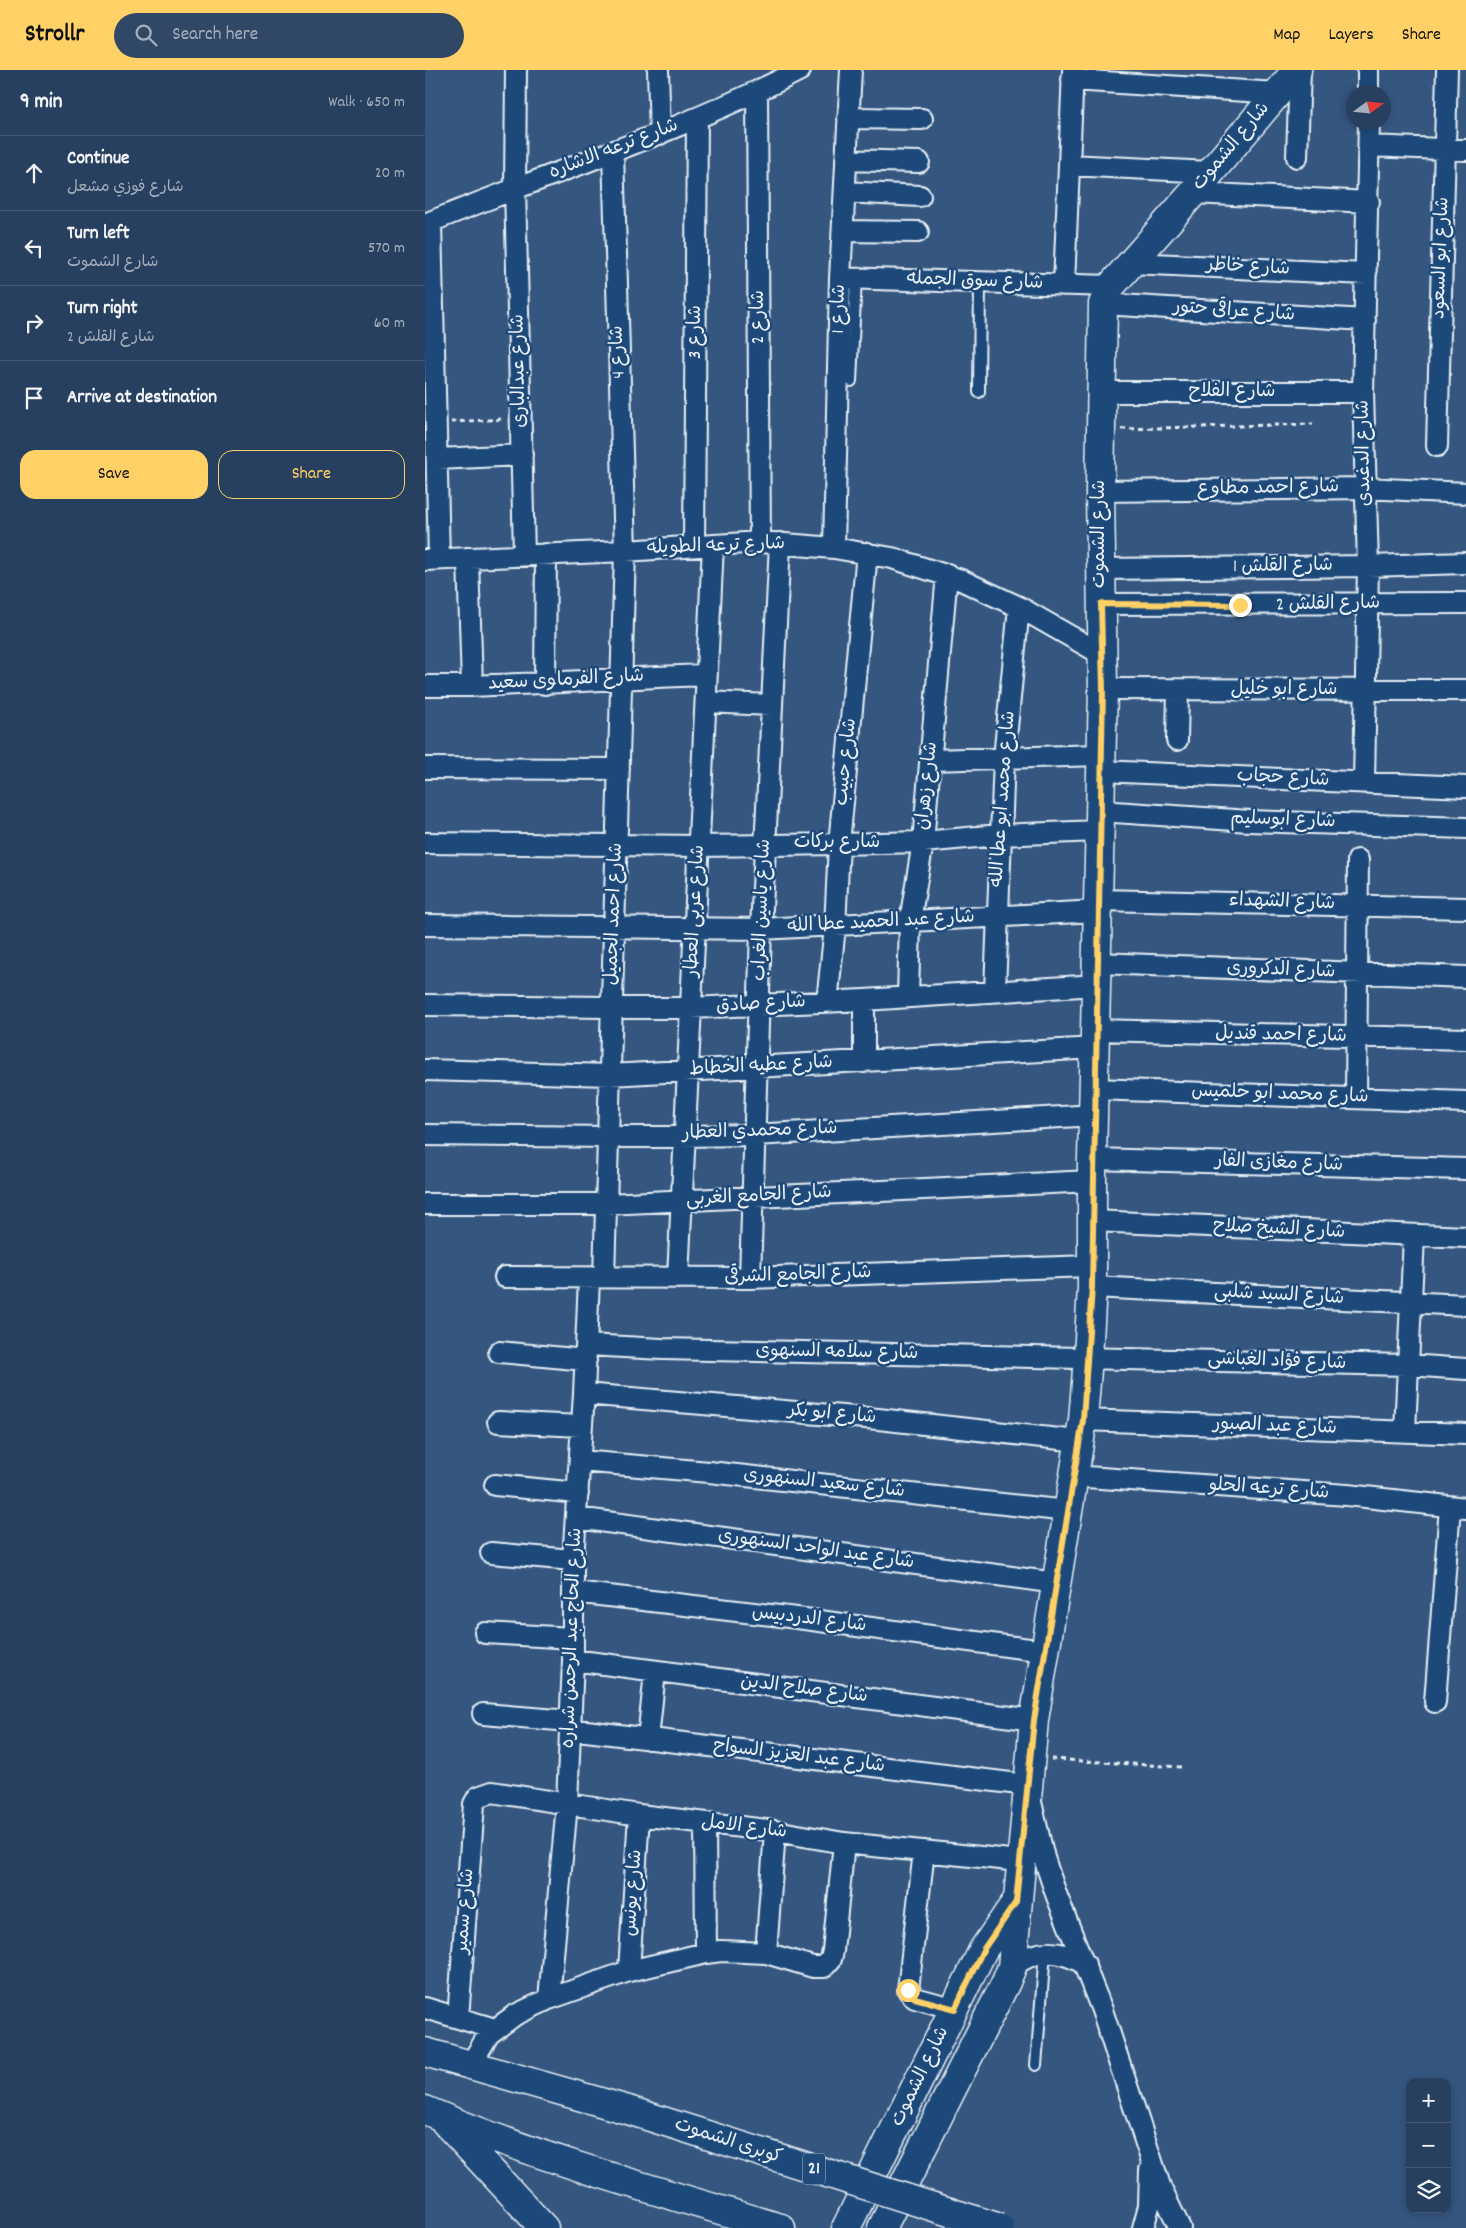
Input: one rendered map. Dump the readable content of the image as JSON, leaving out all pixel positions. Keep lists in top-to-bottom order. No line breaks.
{"streets":{"main road":["شارع الشموت","كوبرى الشموت","21"],"street":["شارع ترعه الاشاره","شارع ابو السعود","شارع خاطر","شارع سوق الجمله","شارع 1","شارع عراقى حتور","شارع 2","شارع 3","شارع 4","شارع عبدالبارى","شارع الفلاح","شارع الدغيدى","شارع احمد مطاوع","شارع ترعه الطويله","شارع القلش 1","شارع القلش 2","شارع الفرماوى سعيد","شارع ابو خليل","شارع حبيب","شارع حجاب","شارع زهران","شارع محمد ابو عطا الله","شارع ابوسليم","شارع بركات","شارع الشهداء","شارع ياسين الغراب","شارع عربى العطار","شارع احمد الجميل","شارع عبد الحميد عطا الله","شارع الدكرورى","شارع صادق","شارع احمد قنديل","شارع عطيه الخطاط","شارع محمد ابو حلميس","شارع محمدي العطار","شارع مغازى الفار","شارع الجامع الغربى","شارع الشيخ صلاح","شارع الجامع الشرقى","شارع السيد شلبى","شارع سلامه السنهوى","شارع فؤاد الغباشى","شارع ابو بكر","شارع عبد الصبور","شارع سعيد السنهورى","شارع ترعه الحلو","شارع عبد الواحد السنهورى","شارع الدردبيس","شارع الحاج عبد الرحمن شراره","شارع صلاح الدين","شارع عبد العزيز السواح","شارع الامل","شارع يونس","شارع سمير"]},"crossings":[["شارع الشموت","شارع خاطر"],["شارع الشموت","شارع سوق الجمله"],["شارع الشموت","شارع عراقى حتور"],["شارع الشموت","شارع الفلاح"],["شارع الشموت","شارع احمد مطاوع"],["شارع الشموت","شارع ترعه الطويله"],["شارع الشموت","شارع القلش 1"],["شارع الشموت","شارع القلش 2"],["شارع الشموت","شارع ابو خليل"],["شارع الشموت","شارع حجاب"],["شارع الشموت","شارع ابوسليم"],["شارع الشموت","شارع بركات"],["شارع الشموت","شارع الشهداء"],["شارع الشموت","شارع عبد الحميد عطا الله"],["شارع الشموت","شارع الدكرورى"],["شارع الشموت","شارع صادق"],["شارع الشموت","شارع احمد قنديل"],["شارع الشموت","شارع عطيه الخطاط"],["شارع الشموت","شارع محمد ابو حلميس"],["شارع الشموت","شارع محمدي العطار"],["شارع الشموت","شارع مغازى الفار"],["شارع الشموت","شارع الجامع الغربى"],["شارع الشموت","شارع الشيخ صلاح"],["شارع الشموت","شارع الجامع الشرقى"],["شارع الشموت","شارع السيد شلبى"],["شارع الشموت","شارع سلامه السنهوى"],["شارع الشموت","شارع فؤاد الغباشى"],["شارع الشموت","شارع ابو بكر"],["شارع الشموت","شارع عبد الصبور"],["شارع الشموت","شارع سعيد السنهورى"],["شارع الشموت","شارع ترعه الحلو"],["شارع الشموت","شارع عبد الواحد السنهورى"],["شارع الشموت","شارع الدردبيس"],["شارع الشموت","شارع صلاح الدين"],["شارع الشموت","شارع عبد العزيز السواح"],["شارع الشموت","شارع الامل"],["شارع ترعه الاشاره","شارع 2"],["شارع ترعه الاشاره","شارع 3"],["شارع ترعه الاشاره","شارع 4"],["شارع ترعه الاشاره","شارع عبدالبارى"],["شارع خاطر","شارع الدغيدى"],["شارع سوق الجمله","شارع 1"],["شارع سوق الجمله","شارع عراقى حتور"],["شارع 1","شارع ترعه الطويله"],["شارع عراقى حتور","شارع الدغيدى"],["شارع 2","شارع ترعه الطويله"],["شارع 3","شارع ترعه الطويله"],["شارع 3","شارع عربى العطار"],["شارع 4","شارع ترعه الطويله"],["شارع 4","شارع احمد الجميل"],["شارع عبدالبارى","شارع ترعه الطويله"],["شارع الفلاح","شارع الدغيدى"],["شارع الدغيدى","شارع احمد مطاوع"],["شارع الدغيدى","شارع القلش 1"],["شارع الدغيدى","شارع القلش 2"],["شارع الدغيدى","شارع ابو خليل"],["شارع الدغيدى","شارع حجاب"],["شارع ترعه الطويله","شارع حبيب"],["شارع ترعه الطويله","شارع زهران"],["شارع ترعه الطويله","شارع محمد ابو عطا الله"],["شارع ترعه الطويله","شارع ياسين الغراب"],["شارع ترعه الطويله","شارع عربى العطار"],["شارع ترعه الطويله","شارع احمد الجميل"],["شارع الفرماوى سعيد","شارع عربى العطار"],["شارع الفرماوى سعيد","شارع احمد الجميل"],["شارع حبيب","شارع بركات"],["شارع حبيب","شارع عبد الحميد عطا الله"],["شارع حبيب","شارع صادق"],["شارع حجاب","شارع زهران"],["شارع حجاب","شارع محمد ابو عطا الله"],["شارع زهران","شارع بركات"],["شارع زهران","شارع عبد الحميد عطا الله"],["شارع زهران","شارع صادق"],["شارع محمد ابو عطا الله","شارع بركات"],["شارع محمد ابو عطا الله","شارع عبد الحميد عطا الله"],["شارع محمد ابو عطا الله","شارع صادق"],["شارع ابوسليم","شارع بركات"],["شارع بركات","شارع ياسين الغراب"],["شارع بركات","شارع عربى العطار"],["شارع بركات","شارع احمد الجميل"],["شارع الشهداء","شارع عبد الحميد عطا الله"],["شارع ياسين الغراب","شارع عبد الحميد عطا الله"],["شارع ياسين الغراب","شارع صادق"],["شارع ياسين الغراب","شارع عطيه الخطاط"],["شارع ياسين الغراب","شارع محمدي العطار"],["شارع ياسين الغراب","شارع الجامع الغربى"],["شارع ياسين الغراب","شارع الجامع الشرقى"],["شارع عربى العطار","شارع عبد الحميد عطا الله"],["شارع عربى العطار","شارع صادق"],["شارع عربى العطار","شارع عطيه الخطاط"],["شارع عربى العطار","شارع محمدي العطار"],["شارع عربى العطار","شارع الجامع الغربى"],["شارع عربى العطار","شارع الجامع الشرقى"],["شارع احمد الجميل","شارع عبد الحميد عطا الله"],["شارع احمد الجميل","شارع صادق"],["شارع احمد الجميل","شارع عطيه الخطاط"],["شارع احمد الجميل","شارع محمدي العطار"],["شارع احمد الجميل","شارع الجامع الغربى"],["شارع احمد الجميل","شارع الجامع الشرقى"],["شارع احمد الجميل","شارع الحاج عبد الرحمن شراره"],["شارع الدكرورى","شارع صادق"],["شارع احمد قنديل","شارع عطيه الخطاط"],["شارع محمد ابو حلميس","شارع محمدي العطار"],["شارع مغازى الفار","شارع الجامع الغربى"],["شارع الجامع الشرقى","شارع السيد شلبى"],["شارع الجامع الشرقى","شارع الحاج عبد الرحمن شراره"],["شارع سلامه السنهوى","شارع فؤاد الغباشى"],["شارع سلامه السنهوى","شارع الحاج عبد الرحمن شراره"],["شارع ابو بكر","شارع عبد الصبور"],["شارع ابو بكر","شارع الحاج عبد الرحمن شراره"],["شارع سعيد السنهورى","شارع الحاج عبد الرحمن شراره"],["شارع عبد الواحد السنهورى","شارع الحاج عبد الرحمن شراره"],["شارع الدردبيس","شارع الحاج عبد الرحمن شراره"],["شارع الحاج عبد الرحمن شراره","شارع صلاح الدين"],["شارع الحاج عبد الرحمن شراره","شارع عبد العزيز السواح"],["شارع الحاج عبد الرحمن شراره","شارع الامل"],["شارع الامل","شارع يونس"],["شارع الامل","شارع سمير"],["كوبرى الشموت","21"]],"north":"right","page":{"header":"Strollr","search":"Search here","nav":["Map","Layers","Share"],"heading":["9 min","Walk · 650 m"],"list":[["Continue","شارع فوزي مشعل","20 m"],["Turn left","شارع الشموت","570 m"],["Turn right","شارع القلش 2","60 m"],"Arrive at destination"],"buttons":["Save","Share"],"map_buttons":["+","−"]}}
